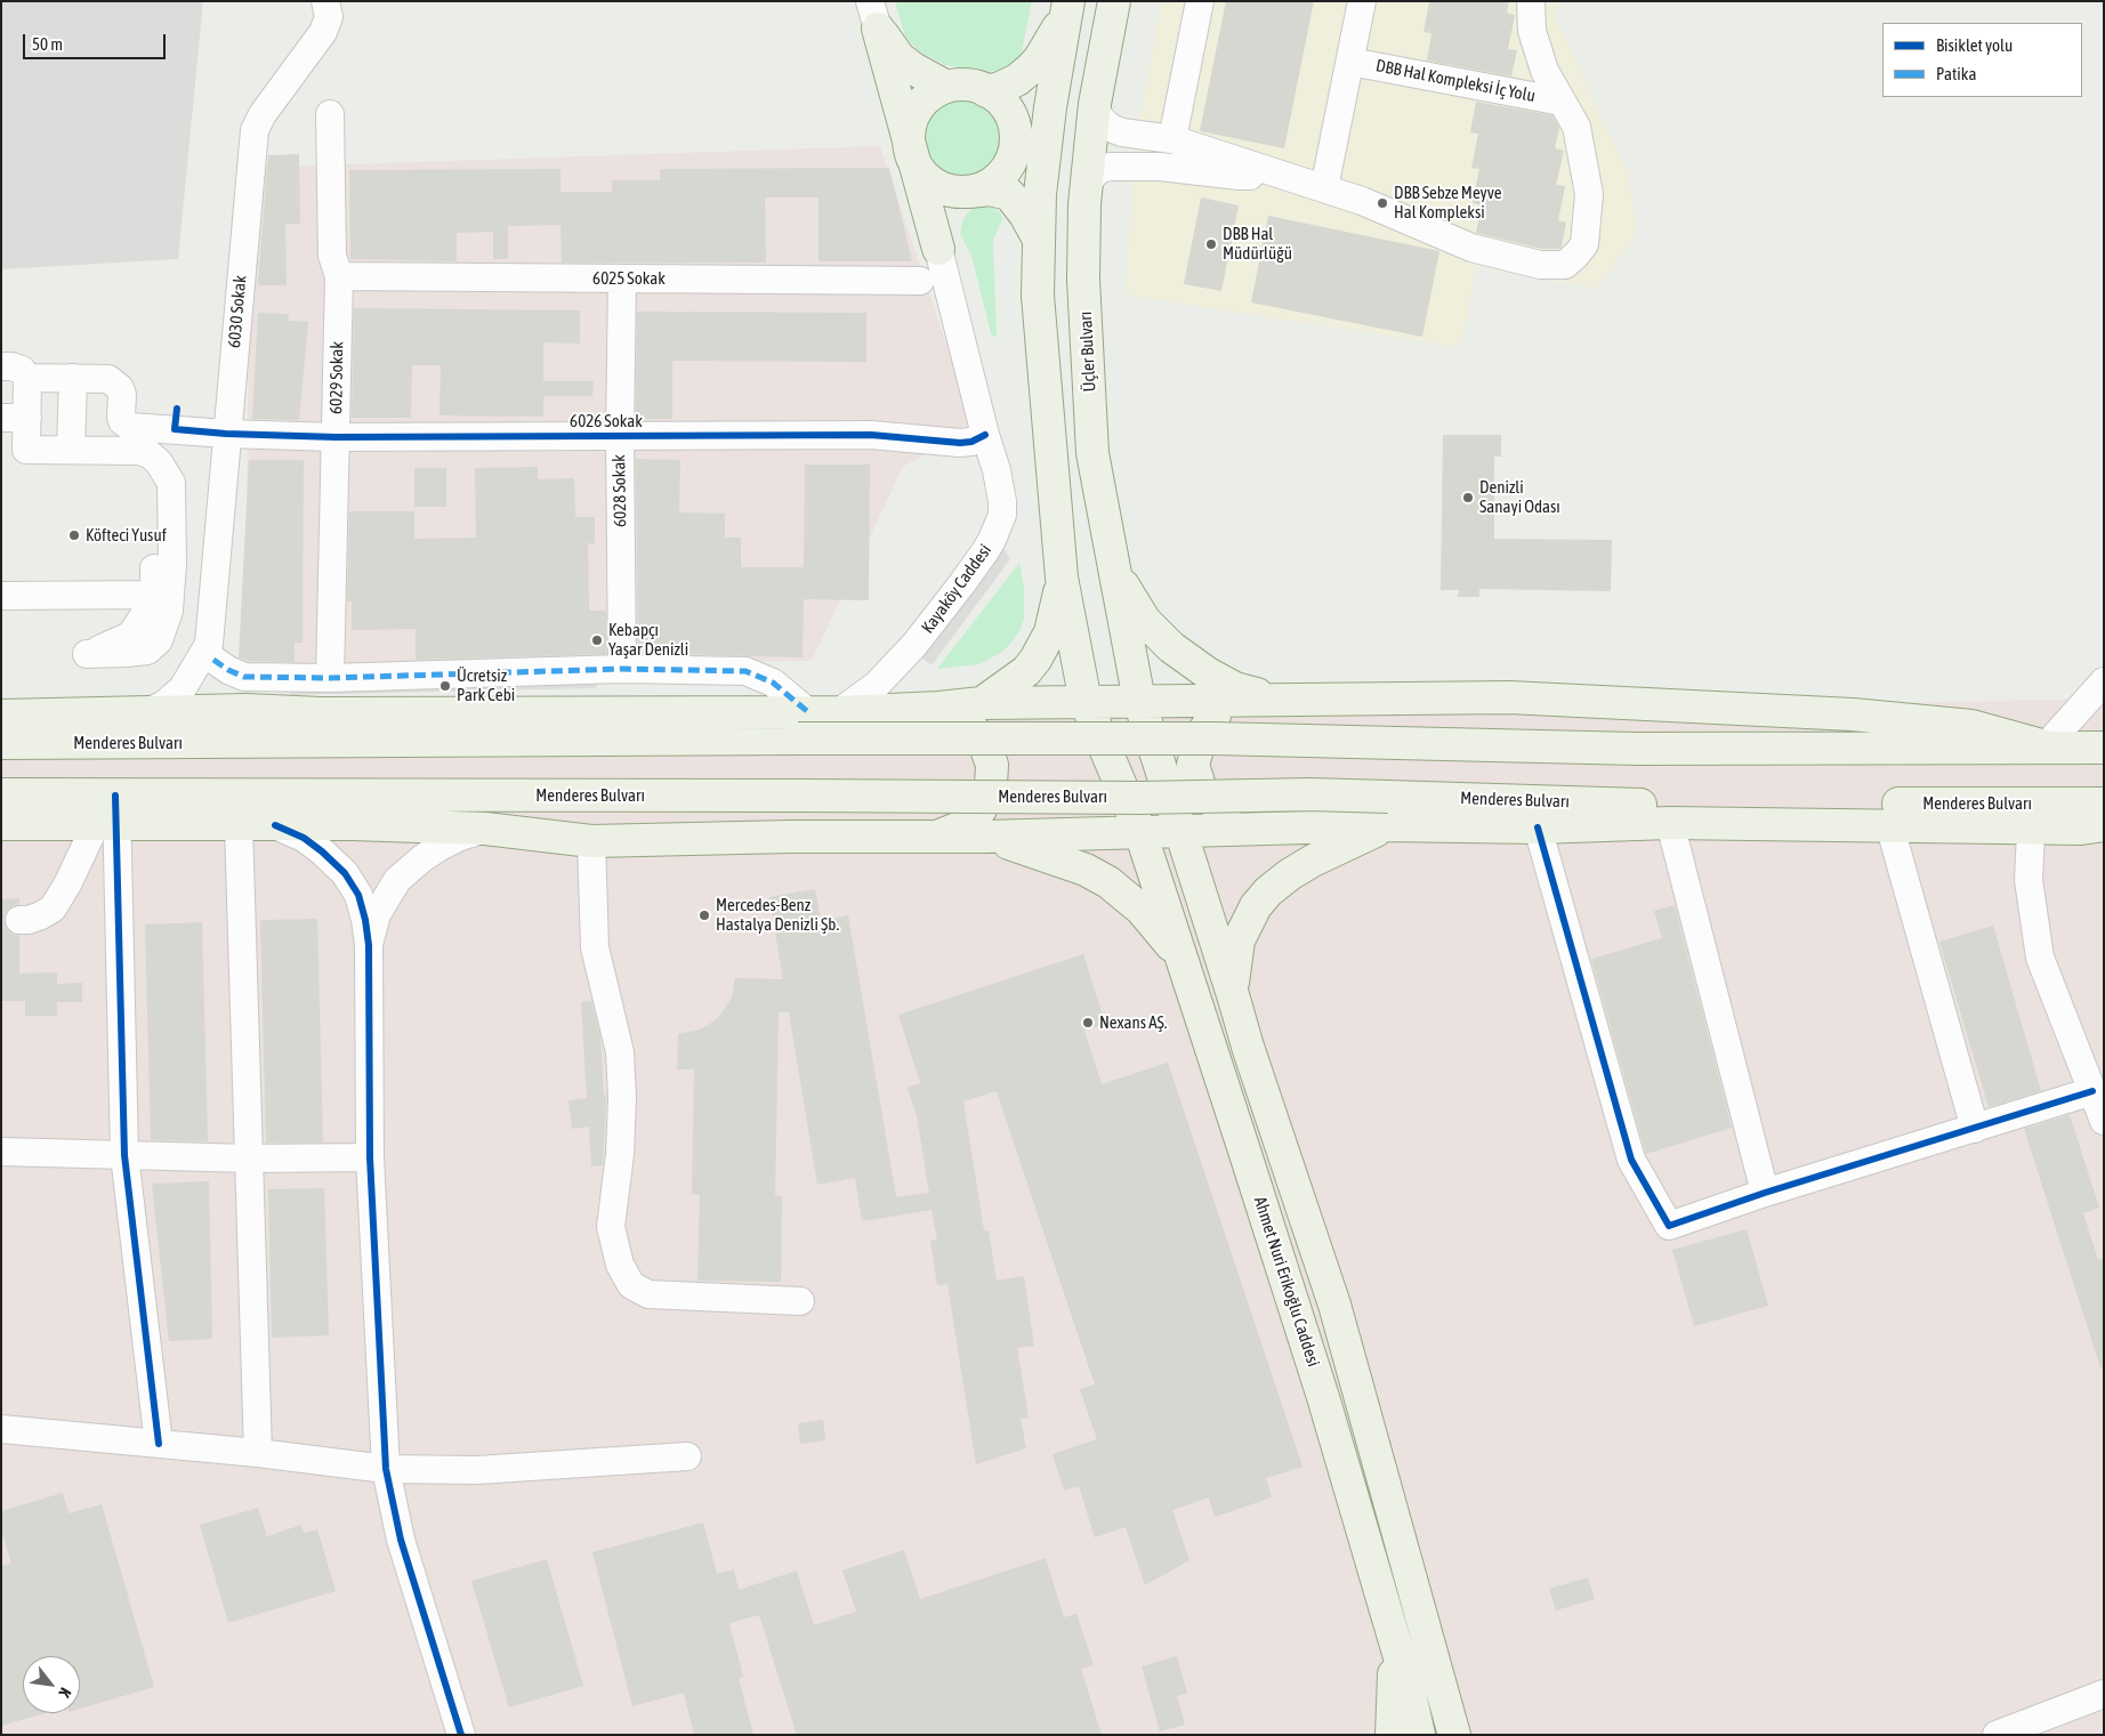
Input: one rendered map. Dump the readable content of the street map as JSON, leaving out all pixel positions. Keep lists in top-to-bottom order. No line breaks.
{"streets":{"main road":["Üçler Bulvarı","Menderes Bulvarı","Ahmet Nuri Erikoğlu Caddesi"],"street":["DBB Hal Kompleksi İç Yolu","6025 Sokak","6030 Sokak","6029 Sokak","6026 Sokak","6028 Sokak","Kayaköy Caddesi"]},"crossings":[["DBB Hal Kompleksi İç Yolu","Üçler Bulvarı"],["6025 Sokak","6029 Sokak"],["6025 Sokak","6028 Sokak"],["6030 Sokak","6026 Sokak"],["6029 Sokak","6026 Sokak"],["6026 Sokak","6028 Sokak"],["6026 Sokak","Kayaköy Caddesi"]],"places":["DBB Sebze Meyve Hal Kompleksi","DBB Hal Müdürlüğü","Denizli Sanayi Odası","Köfteci Yusuf","Kebapçı Yaşar Denizli","Ücretsiz Park Cebi","Mercedes-Benz Hastalya Denizli Şb.","Nexans AŞ."],"legend":["Bisiklet yolu","Patika"],"scale_bar":"50 m","north":"bottom right"}
